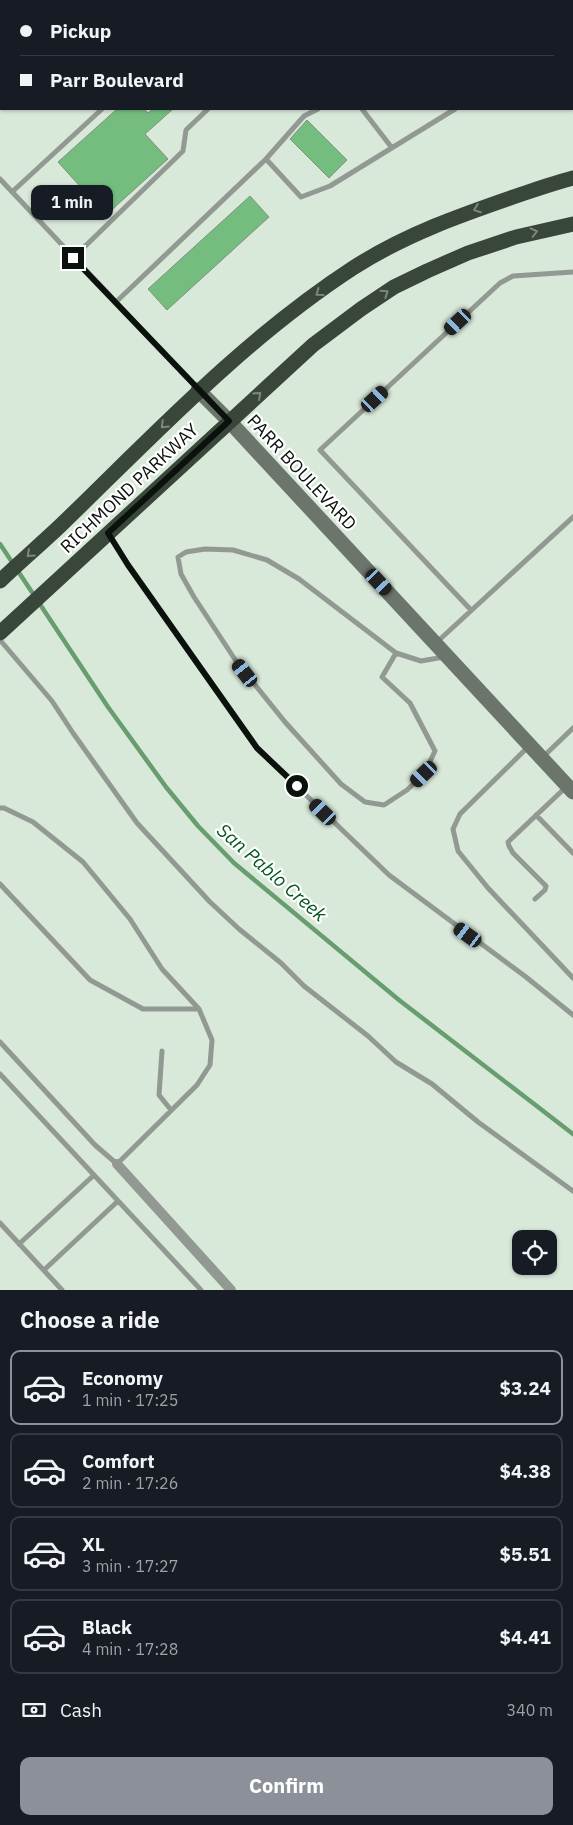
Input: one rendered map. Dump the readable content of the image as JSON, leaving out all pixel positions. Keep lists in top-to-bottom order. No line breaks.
{"streets":{"highway":["RICHMOND PARKWAY"],"street":["PARR BOULEVARD"]},"crossings":[["PARR BOULEVARD","RICHMOND PARKWAY"]],"water":["San Pablo Creek"],"page":{"banner":["Pickup","Parr Boulevard"],"bubble":"1 min","heading":"Choose a ride","list":[{"name":"Economy","note":"1 min · 17:25","value":"$3.24"},{"name":"Comfort","note":"2 min · 17:26","value":"$4.38"},{"name":"XL","note":"3 min · 17:27","value":"$5.51"},{"name":"Black","note":"4 min · 17:28","value":"$4.41"}],"pay":["Cash","340 m"],"buttons":"Confirm"}}
